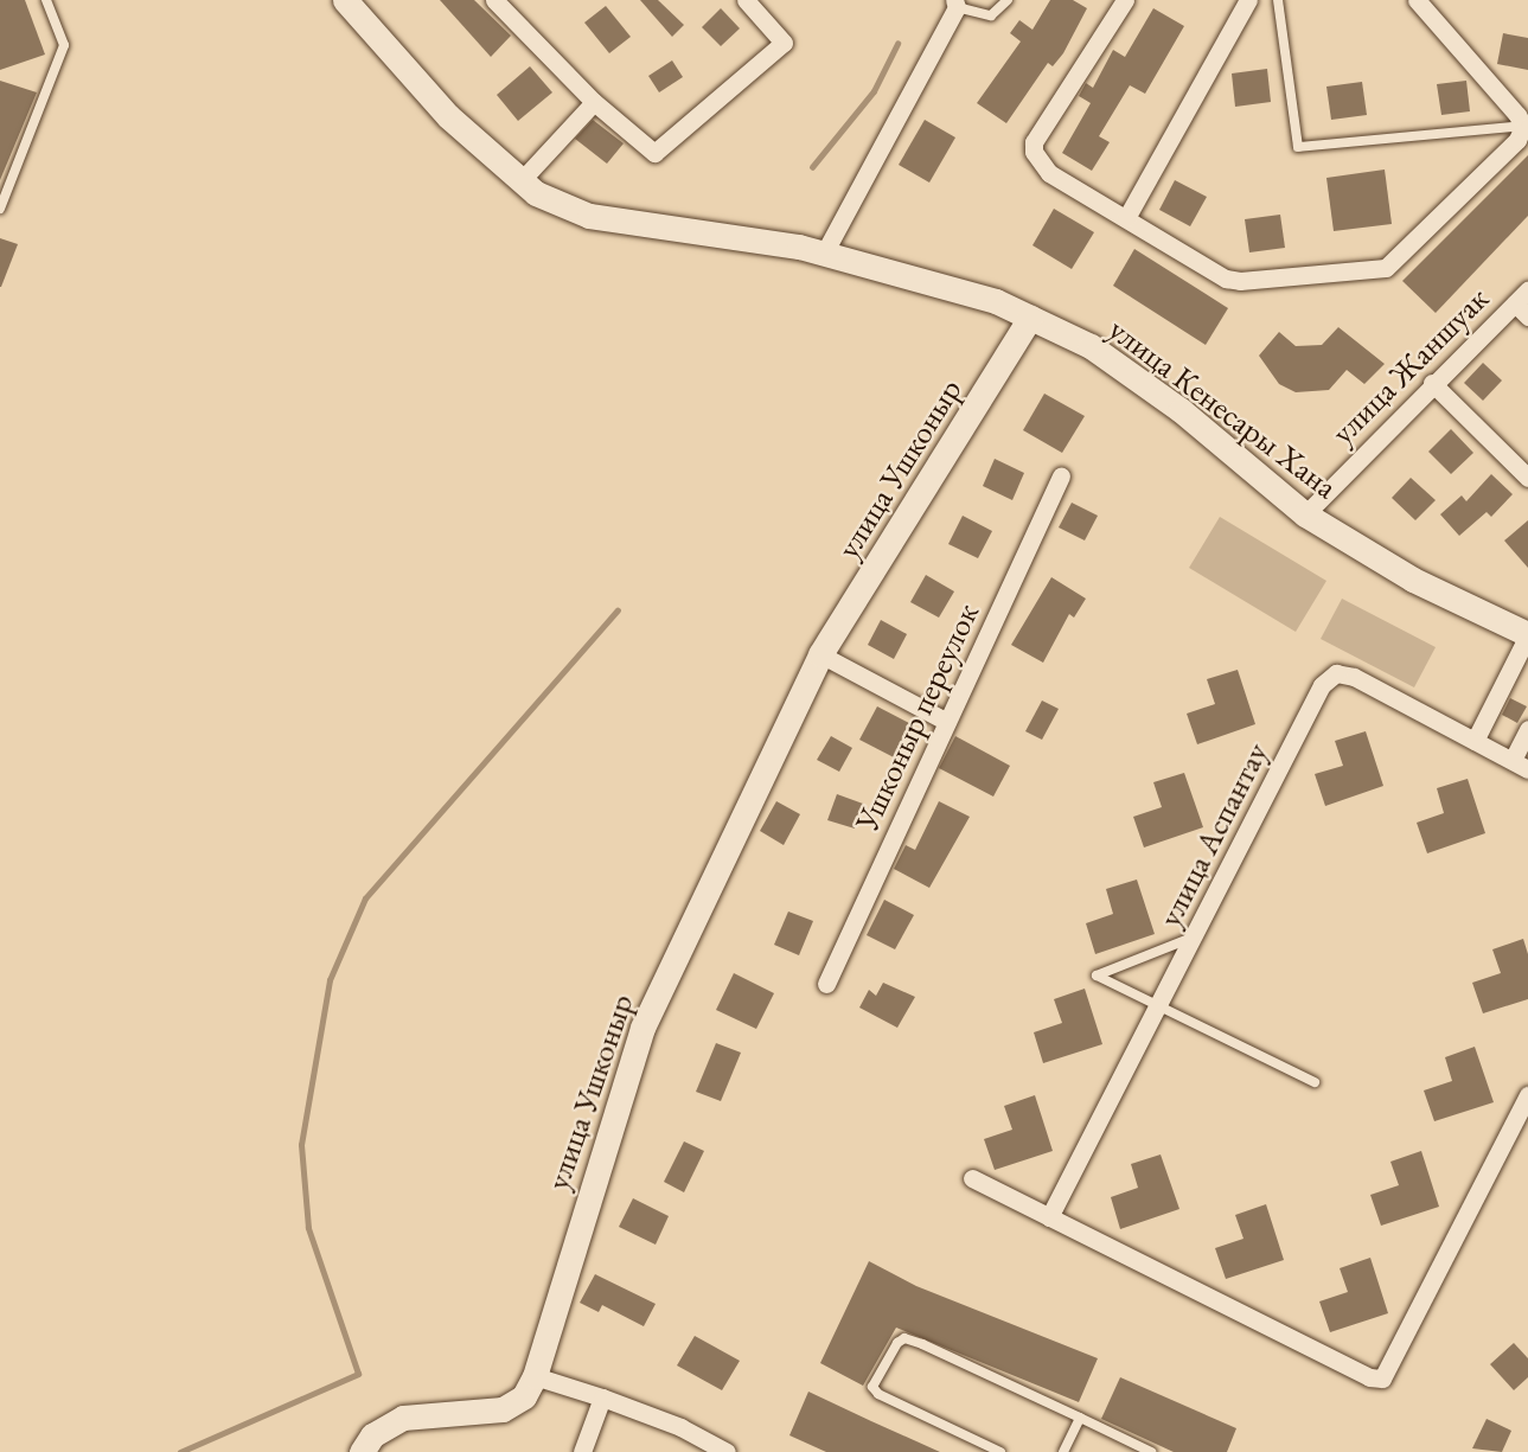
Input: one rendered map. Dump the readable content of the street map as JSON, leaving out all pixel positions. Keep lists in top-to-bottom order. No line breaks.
{"streets":{"street":["улица Жаншуак","улица Кенесары Хана","улица Ушконыр","Ушконыр переулок","улица Аспантау"]},"crossings":[["улица Жаншуак","улица Кенесары Хана"],["улица Кенесары Хана","улица Ушконыр"]]}
